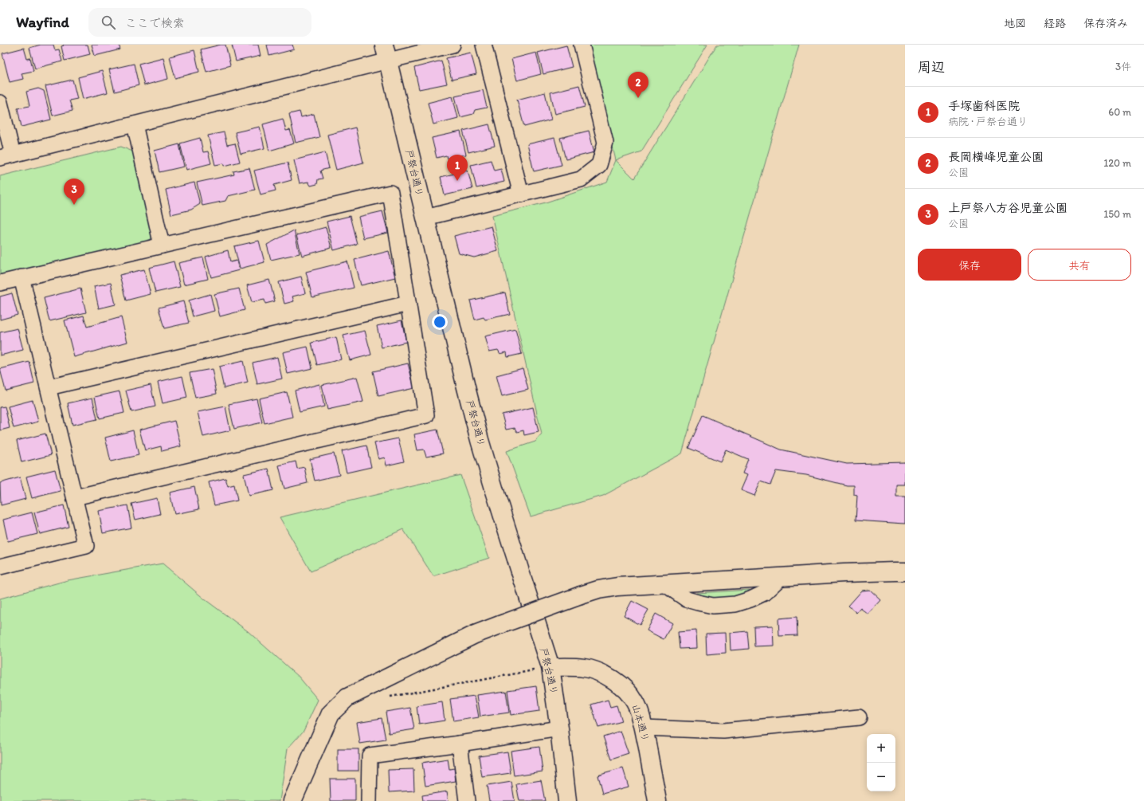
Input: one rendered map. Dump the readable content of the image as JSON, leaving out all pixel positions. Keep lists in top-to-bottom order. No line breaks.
{"streets":{"street":["戸祭台通り","山本通り"]},"crossings":[["戸祭台通り","山本通り"]],"page":{"header":"Wayfind","search":"ここで検索","nav":["地図","経路","保存済み"],"heading":["周辺","3件"],"pins":["2","1","3"],"list":[{"mark":"1","name":"手塚歯科医院","note":"病院 · 戸祭台通り","value":"60 m"},{"mark":"2","name":"長岡横峰児童公園","note":"公園","value":"120 m"},{"mark":"3","name":"上戸祭八方谷児童公園","note":"公園","value":"150 m"}],"buttons":["保存","共有"],"map_buttons":["+","−"]}}
